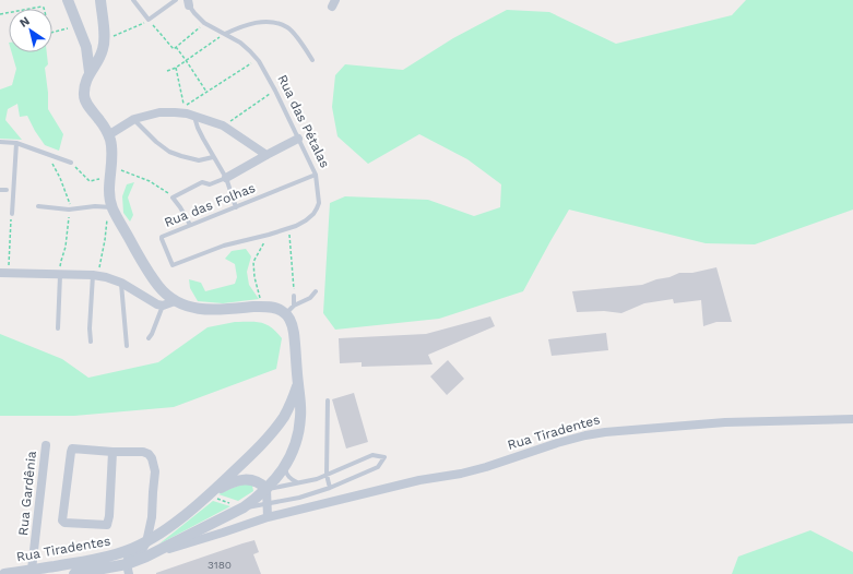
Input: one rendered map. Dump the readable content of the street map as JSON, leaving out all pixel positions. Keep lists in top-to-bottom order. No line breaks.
{"streets":{"street":["Rua Tiradentes","Rua Gardênia"],"lane":["Rua das Pétalas","Rua das Folhas"]},"crossings":[["Rua das Pétalas","Rua das Folhas"],["Rua Tiradentes","Rua Gardênia"]],"house_numbers":["3180"],"north":"top left"}
